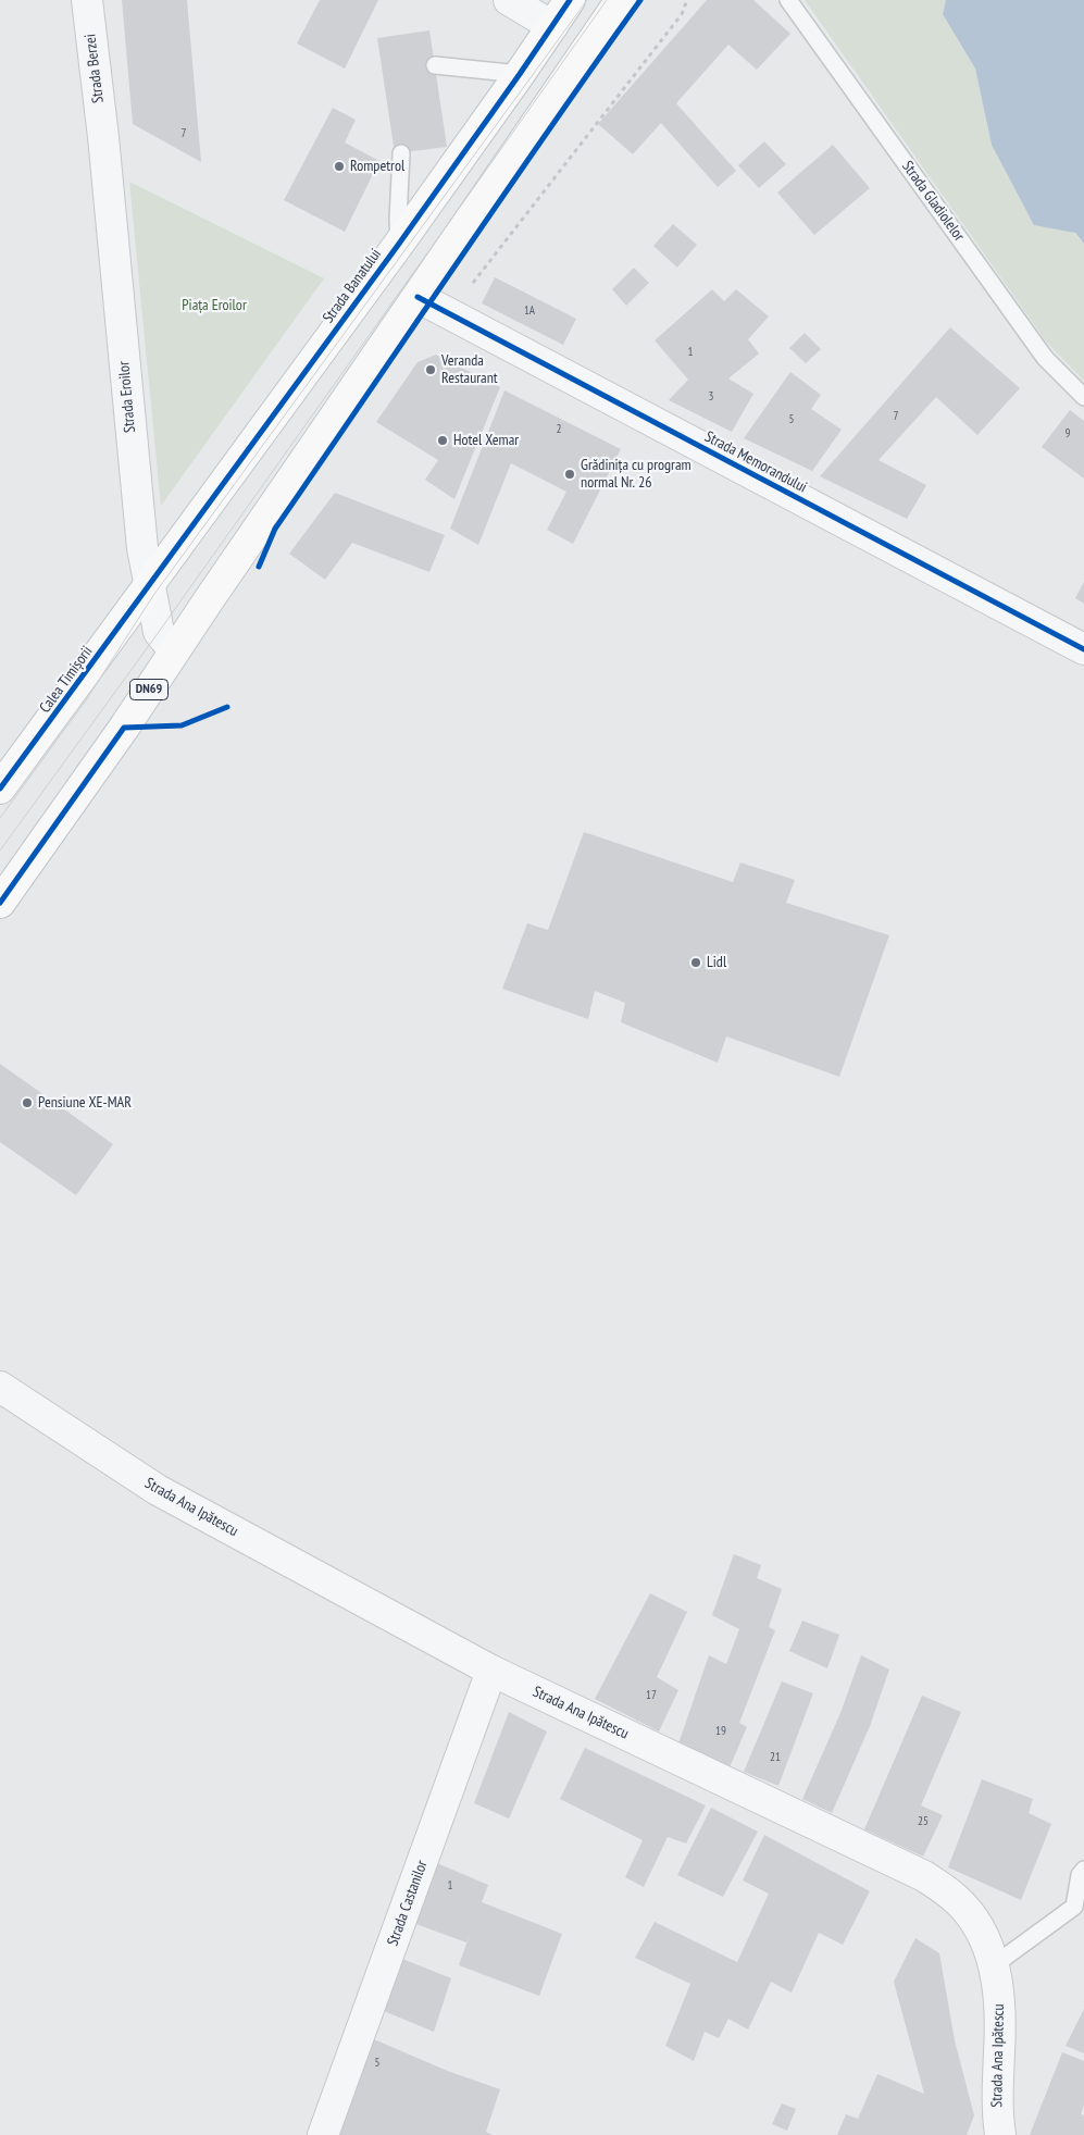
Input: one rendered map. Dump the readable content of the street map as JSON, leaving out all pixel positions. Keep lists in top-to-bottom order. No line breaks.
{"streets":{"main road":["Strada Banatului","Calea Timișorii","DN69"],"street":["Strada Berzei","Strada Eroilor","Strada Memorandului","Strada Ana Ipătescu","Strada Castanilor"],"lane":["Strada Gladiolelor"]},"crossings":[["Strada Berzei","Strada Eroilor"],["Strada Banatului","Strada Eroilor"],["Strada Banatului","Calea Timișorii"],["Strada Eroilor","Calea Timișorii"],["Strada Eroilor","DN69"],["Strada Memorandului","DN69"],["Strada Ana Ipătescu","Strada Castanilor"]],"parks":["Piața Eroilor"],"places":["Rompetrol","Veranda Restaurant","Hotel Xemar","Grădinița cu program normal Nr. 26","Lidl","Pensiune XE-MAR"],"house_numbers":["7","1A","1","3","7","5","2","9","17","19","21","25","1","5"]}
